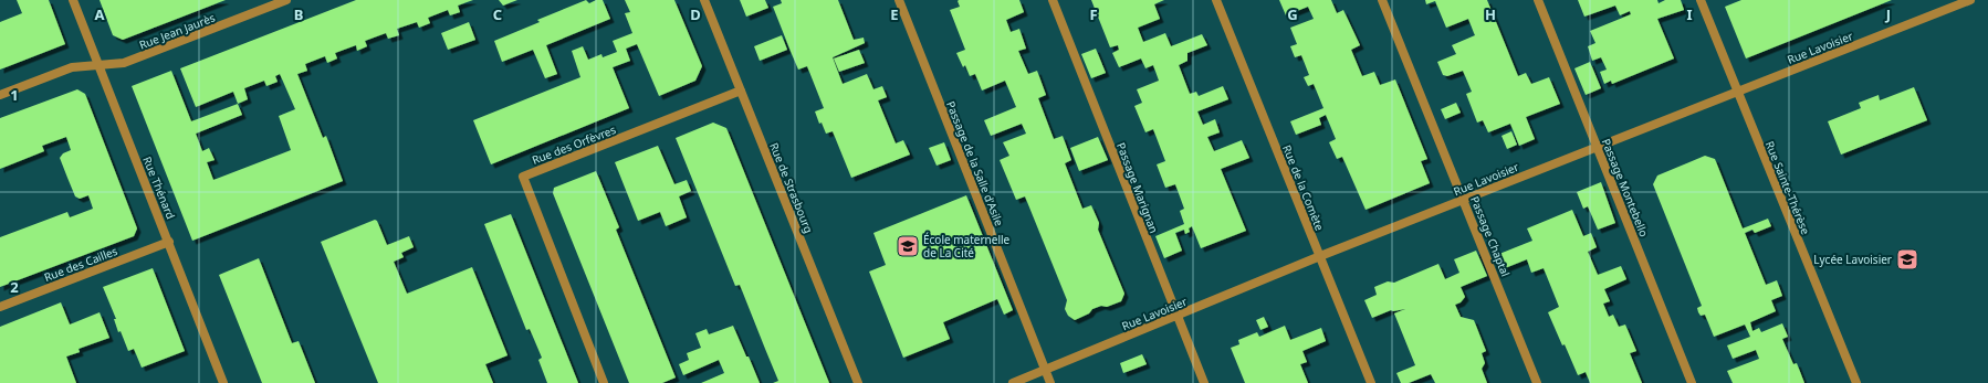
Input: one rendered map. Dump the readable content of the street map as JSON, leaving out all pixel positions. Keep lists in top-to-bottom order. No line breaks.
{"streets":{"street":["Rue Jean Jaurès","Rue Lavoisier","Rue des Orfèvres","Passage de la Salle d'Asile","Rue Thénard","Rue de Strasbourg","Passage Marignan","Rue de la Comète","Passage Montebello","Rue Sainte-Thérèse","Passage Chaptal","Rue des Cailles"]},"crossings":[["Rue Jean Jaurès","Rue Thénard"],["Rue Lavoisier","Passage de la Salle d'Asile"],["Rue Lavoisier","Passage Marignan"],["Rue Lavoisier","Rue de la Comète"],["Rue Lavoisier","Passage Montebello"],["Rue Lavoisier","Rue Sainte-Thérèse"],["Rue Lavoisier","Passage Chaptal"],["Rue des Orfèvres","Rue de Strasbourg"],["Rue Thénard","Rue des Cailles"]],"places":{"school or university":["École maternelle de La Cité","Lycée Lavoisier"]},"grid":{"columns":["A","B","C","D","E","F","G","H","I","J"],"rows":["1","2"]}}
